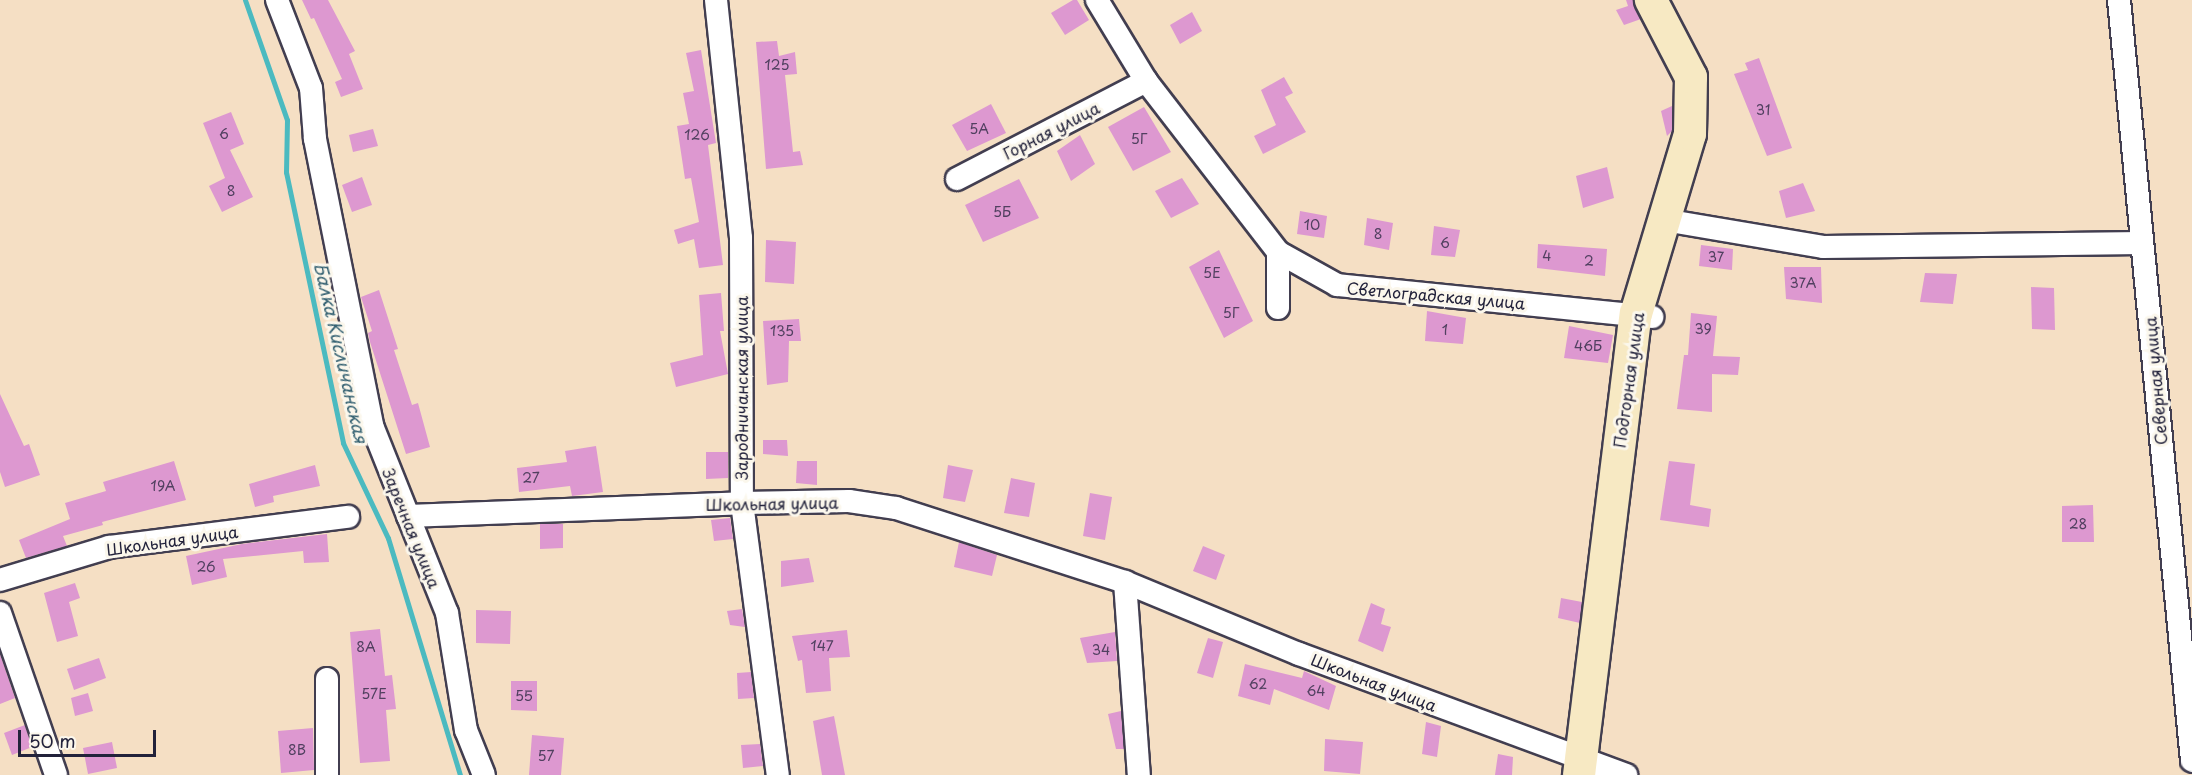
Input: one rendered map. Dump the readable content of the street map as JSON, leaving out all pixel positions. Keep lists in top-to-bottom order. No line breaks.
{"streets":{"street":["Горная улица","Светлоградская улица","Подгорная улица","Северная улица","Зародничанская улица","Школьная улица","Заречная улица"]},"crossings":[["Горная улица","Светлоградская улица"],["Светлоградская улица","Подгорная улица"],["Подгорная улица","Школьная улица"],["Зародничанская улица","Школьная улица"],["Школьная улица","Заречная улица"]],"water":["Балка Кисличанская"],"house_numbers":["125","31","5А","6","126","5Г","8","5Б","10","8","6","4","37","2","5Е","37А","5Г","39","1","135","46Б","27","19А","28","26","147","8А","34","62","64","57Е","55","8В","57"],"scale_bar":"50 m"}
